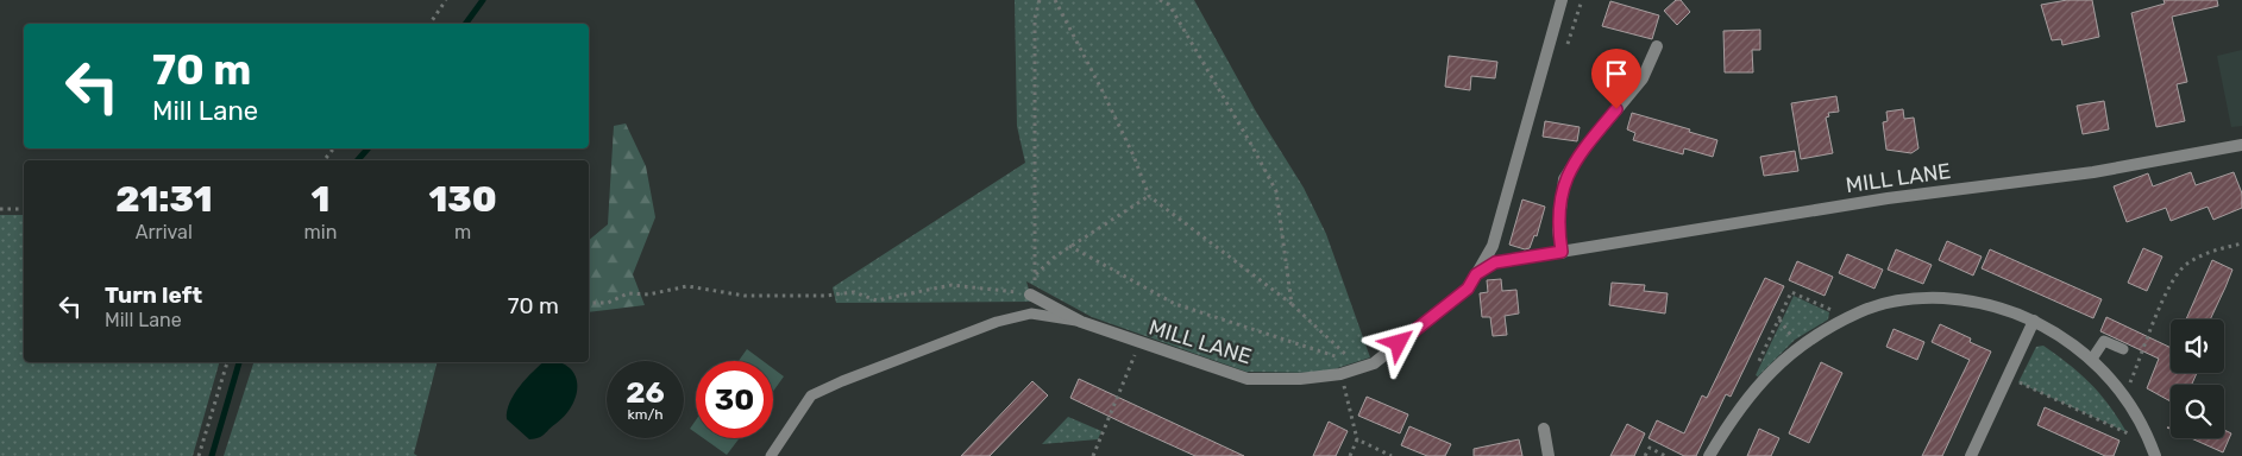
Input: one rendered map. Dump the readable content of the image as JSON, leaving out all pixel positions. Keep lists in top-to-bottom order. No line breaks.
{"streets":{"street":["MILL LANE"]},"page":{"turn":["70 m","Mill Lane"],"eta":["21:31","Arrival","1","min","130","m"],"list":[{"name":"Turn left","note":"Mill Lane","value":"70 m"}],"speed":"26 km/h","limit":"30"}}
